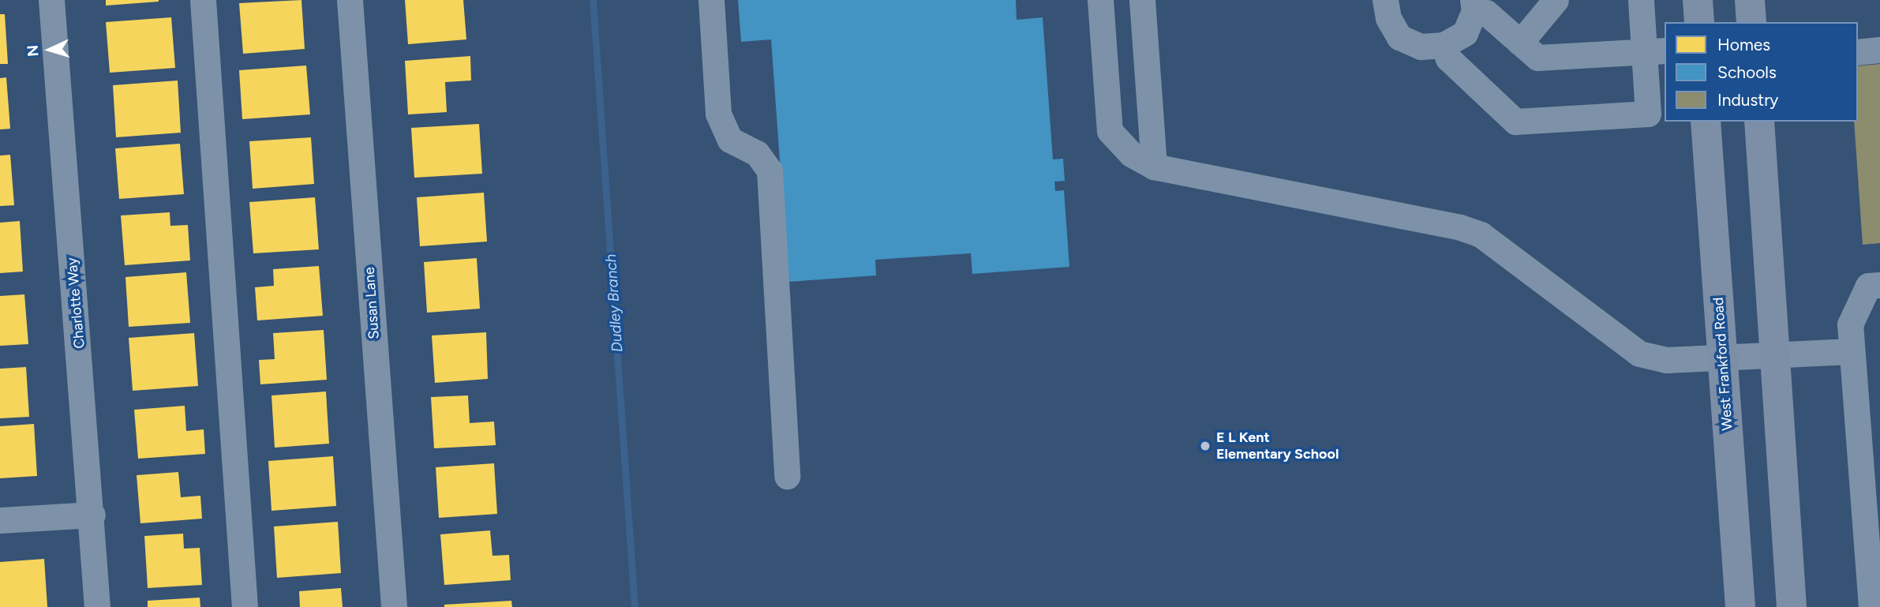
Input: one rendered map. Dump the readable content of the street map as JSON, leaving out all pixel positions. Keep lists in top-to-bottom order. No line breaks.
{"streets":{"main road":["West Frankford Road"],"street":["Charlotte Way","Susan Lane"]},"water":["Dudley Branch"],"places":["E L Kent Elementary School"],"legend":["Homes","Schools","Industry"],"north":"left"}
